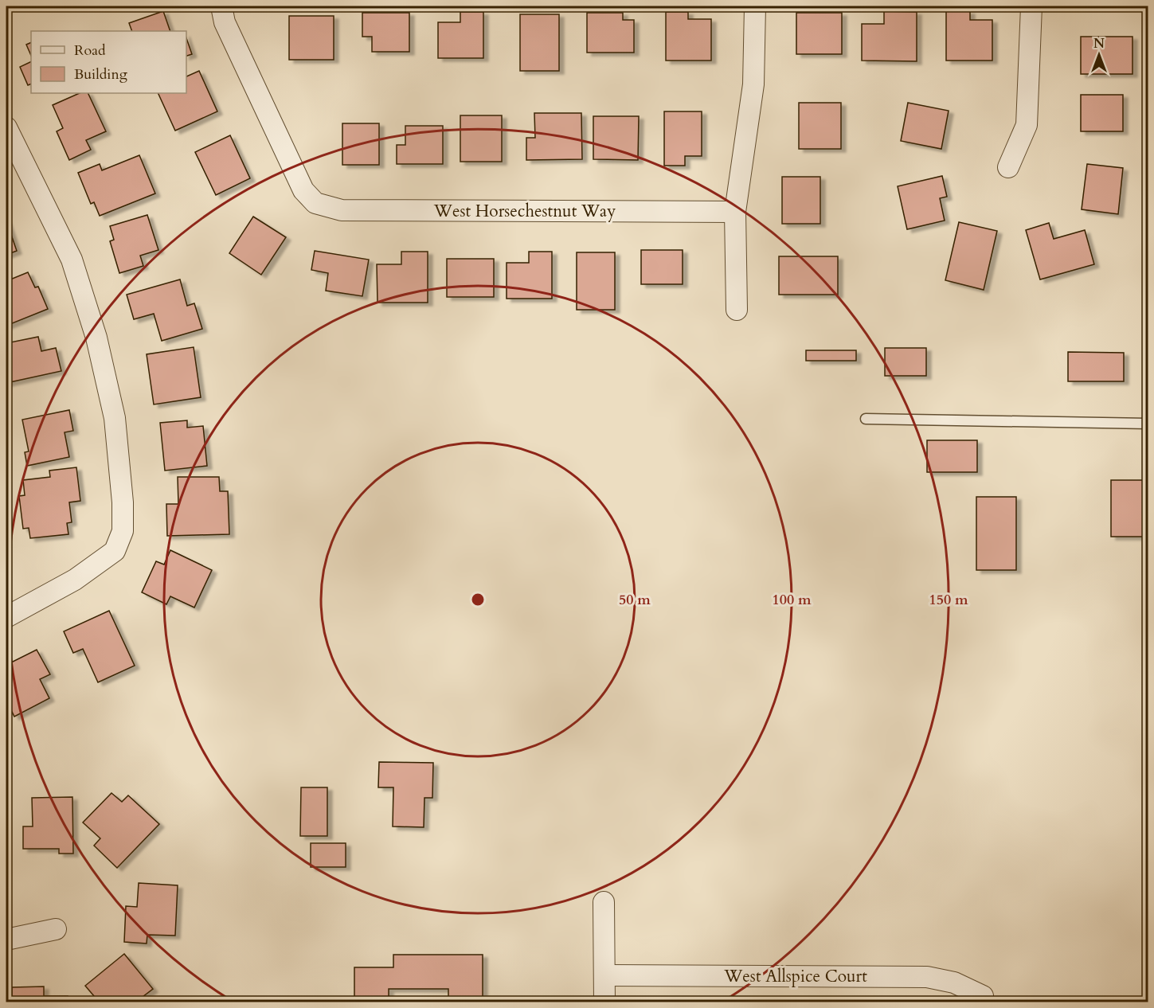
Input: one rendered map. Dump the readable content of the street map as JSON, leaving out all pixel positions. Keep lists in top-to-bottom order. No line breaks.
{"streets":{"street":["West Horsechestnut Way","West Allspice Court"]},"legend":["Road","Building"],"north":"top","rings":["50 m","100 m","150 m"]}
